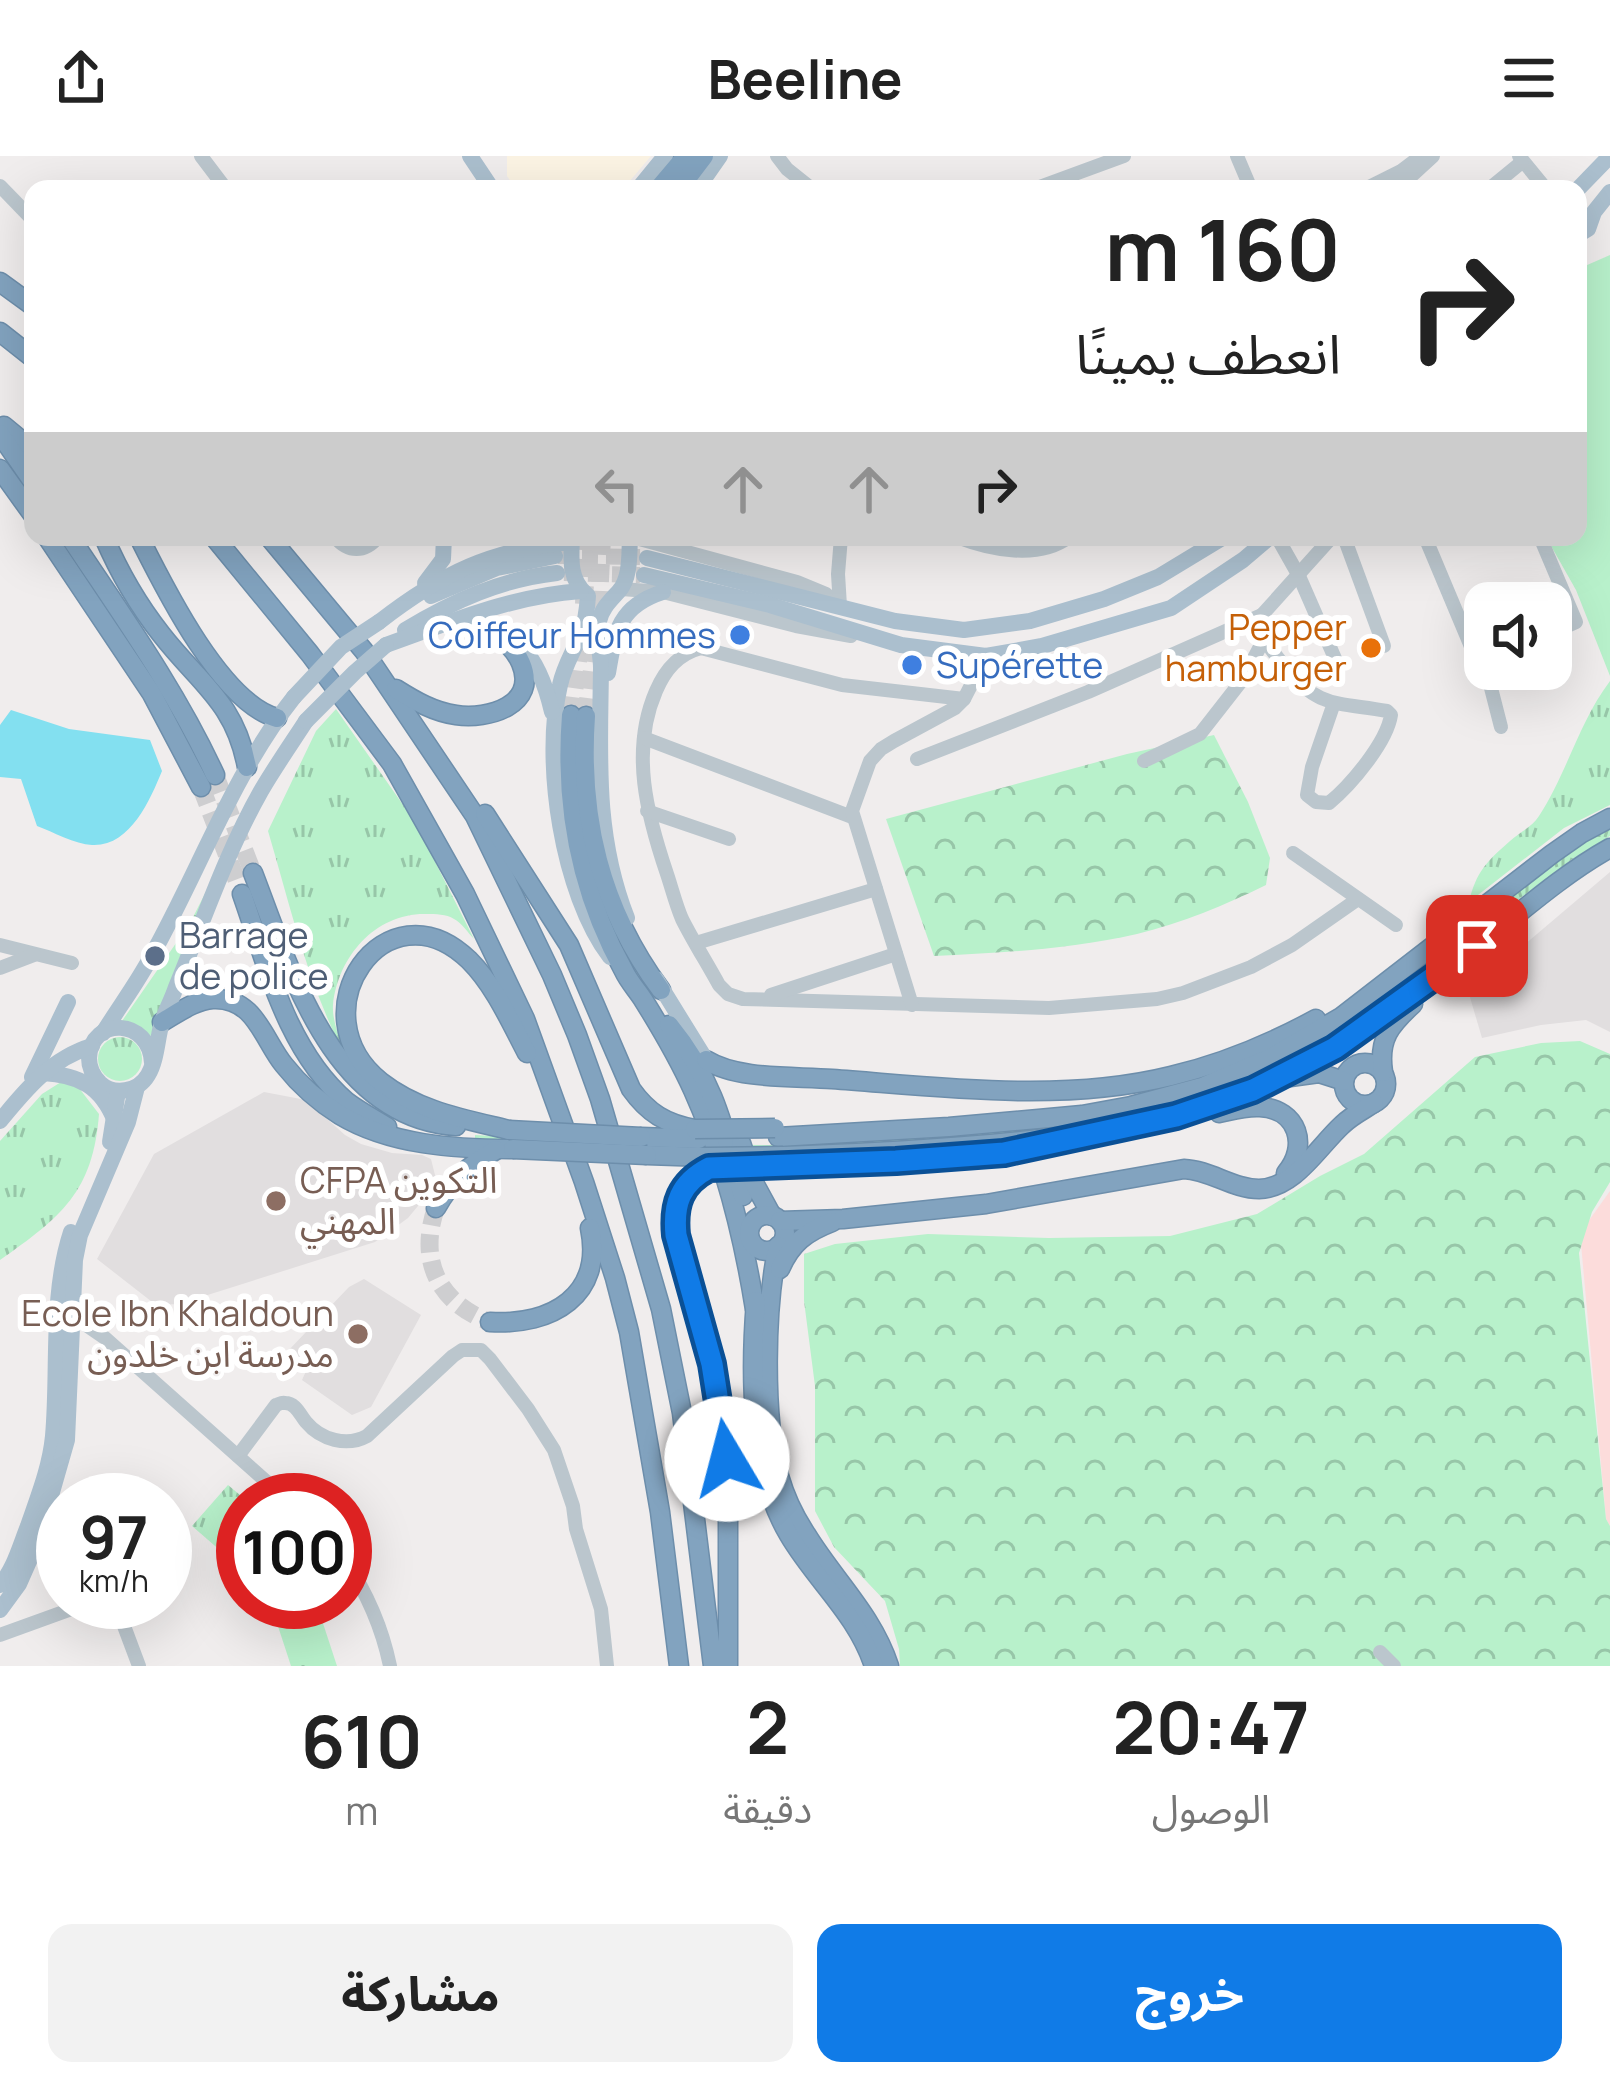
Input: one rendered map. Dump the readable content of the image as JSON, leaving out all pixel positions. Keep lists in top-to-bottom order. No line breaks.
{"places":["Coiffeur Hommes","Pepper hamburger","Supérette","Barrage de police","CFPA التكوين المهني","Ecole Ibn Khaldoun مدرسة ابن خلدون"],"page":{"header":"Beeline","turn":["160 m","انعطف يمينًا"],"speed":"97 km/h","limit":"100","eta":["20:47","الوصول","2","دقيقة","610","m"],"buttons":["خروج","مشاركة"]}}
